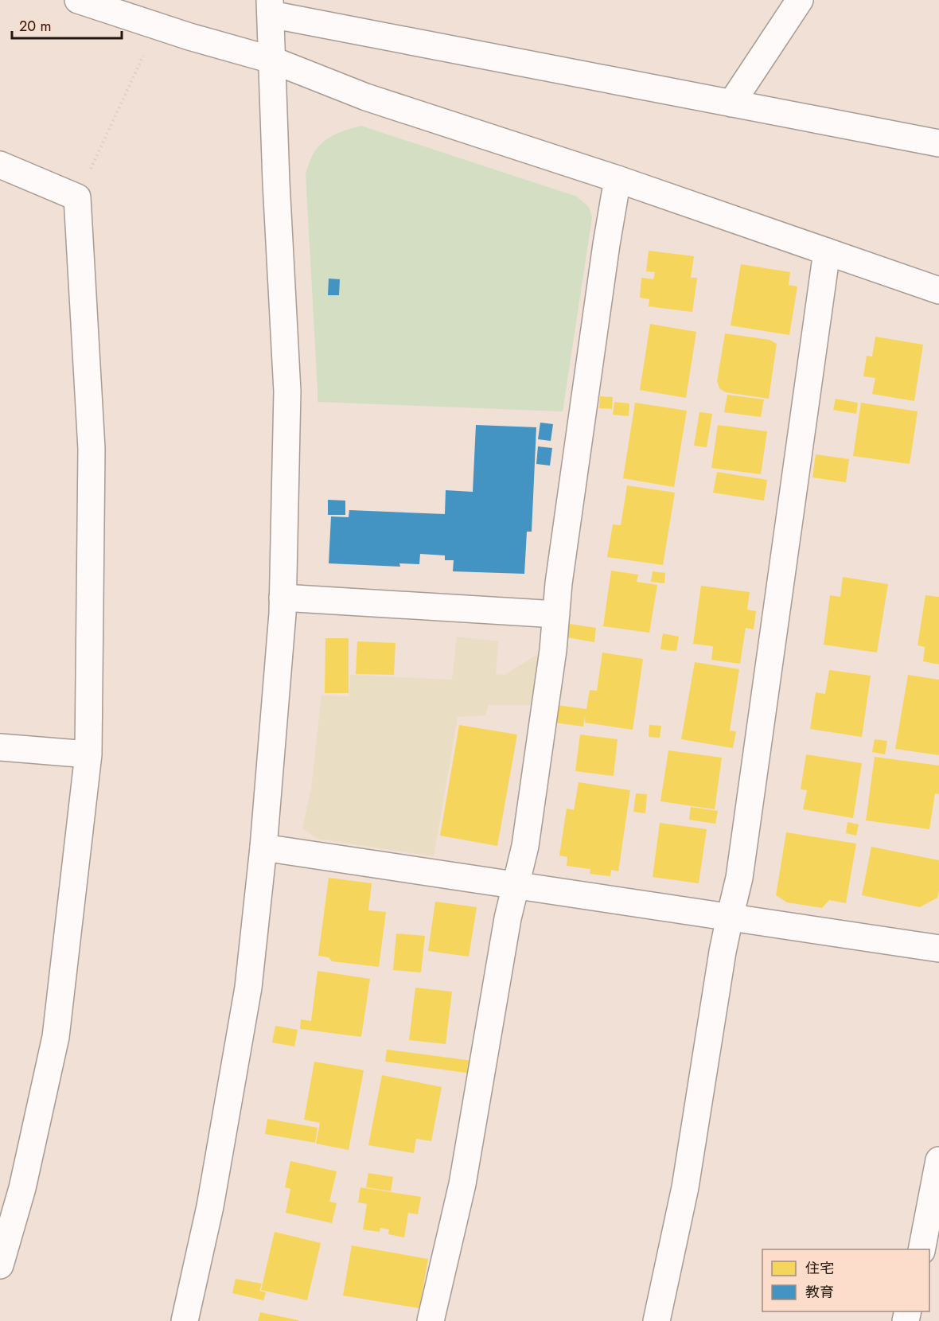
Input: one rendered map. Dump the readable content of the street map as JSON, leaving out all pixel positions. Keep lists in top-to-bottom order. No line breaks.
{"legend":["住宅","教育"],"scale_bar":"20 m"}
